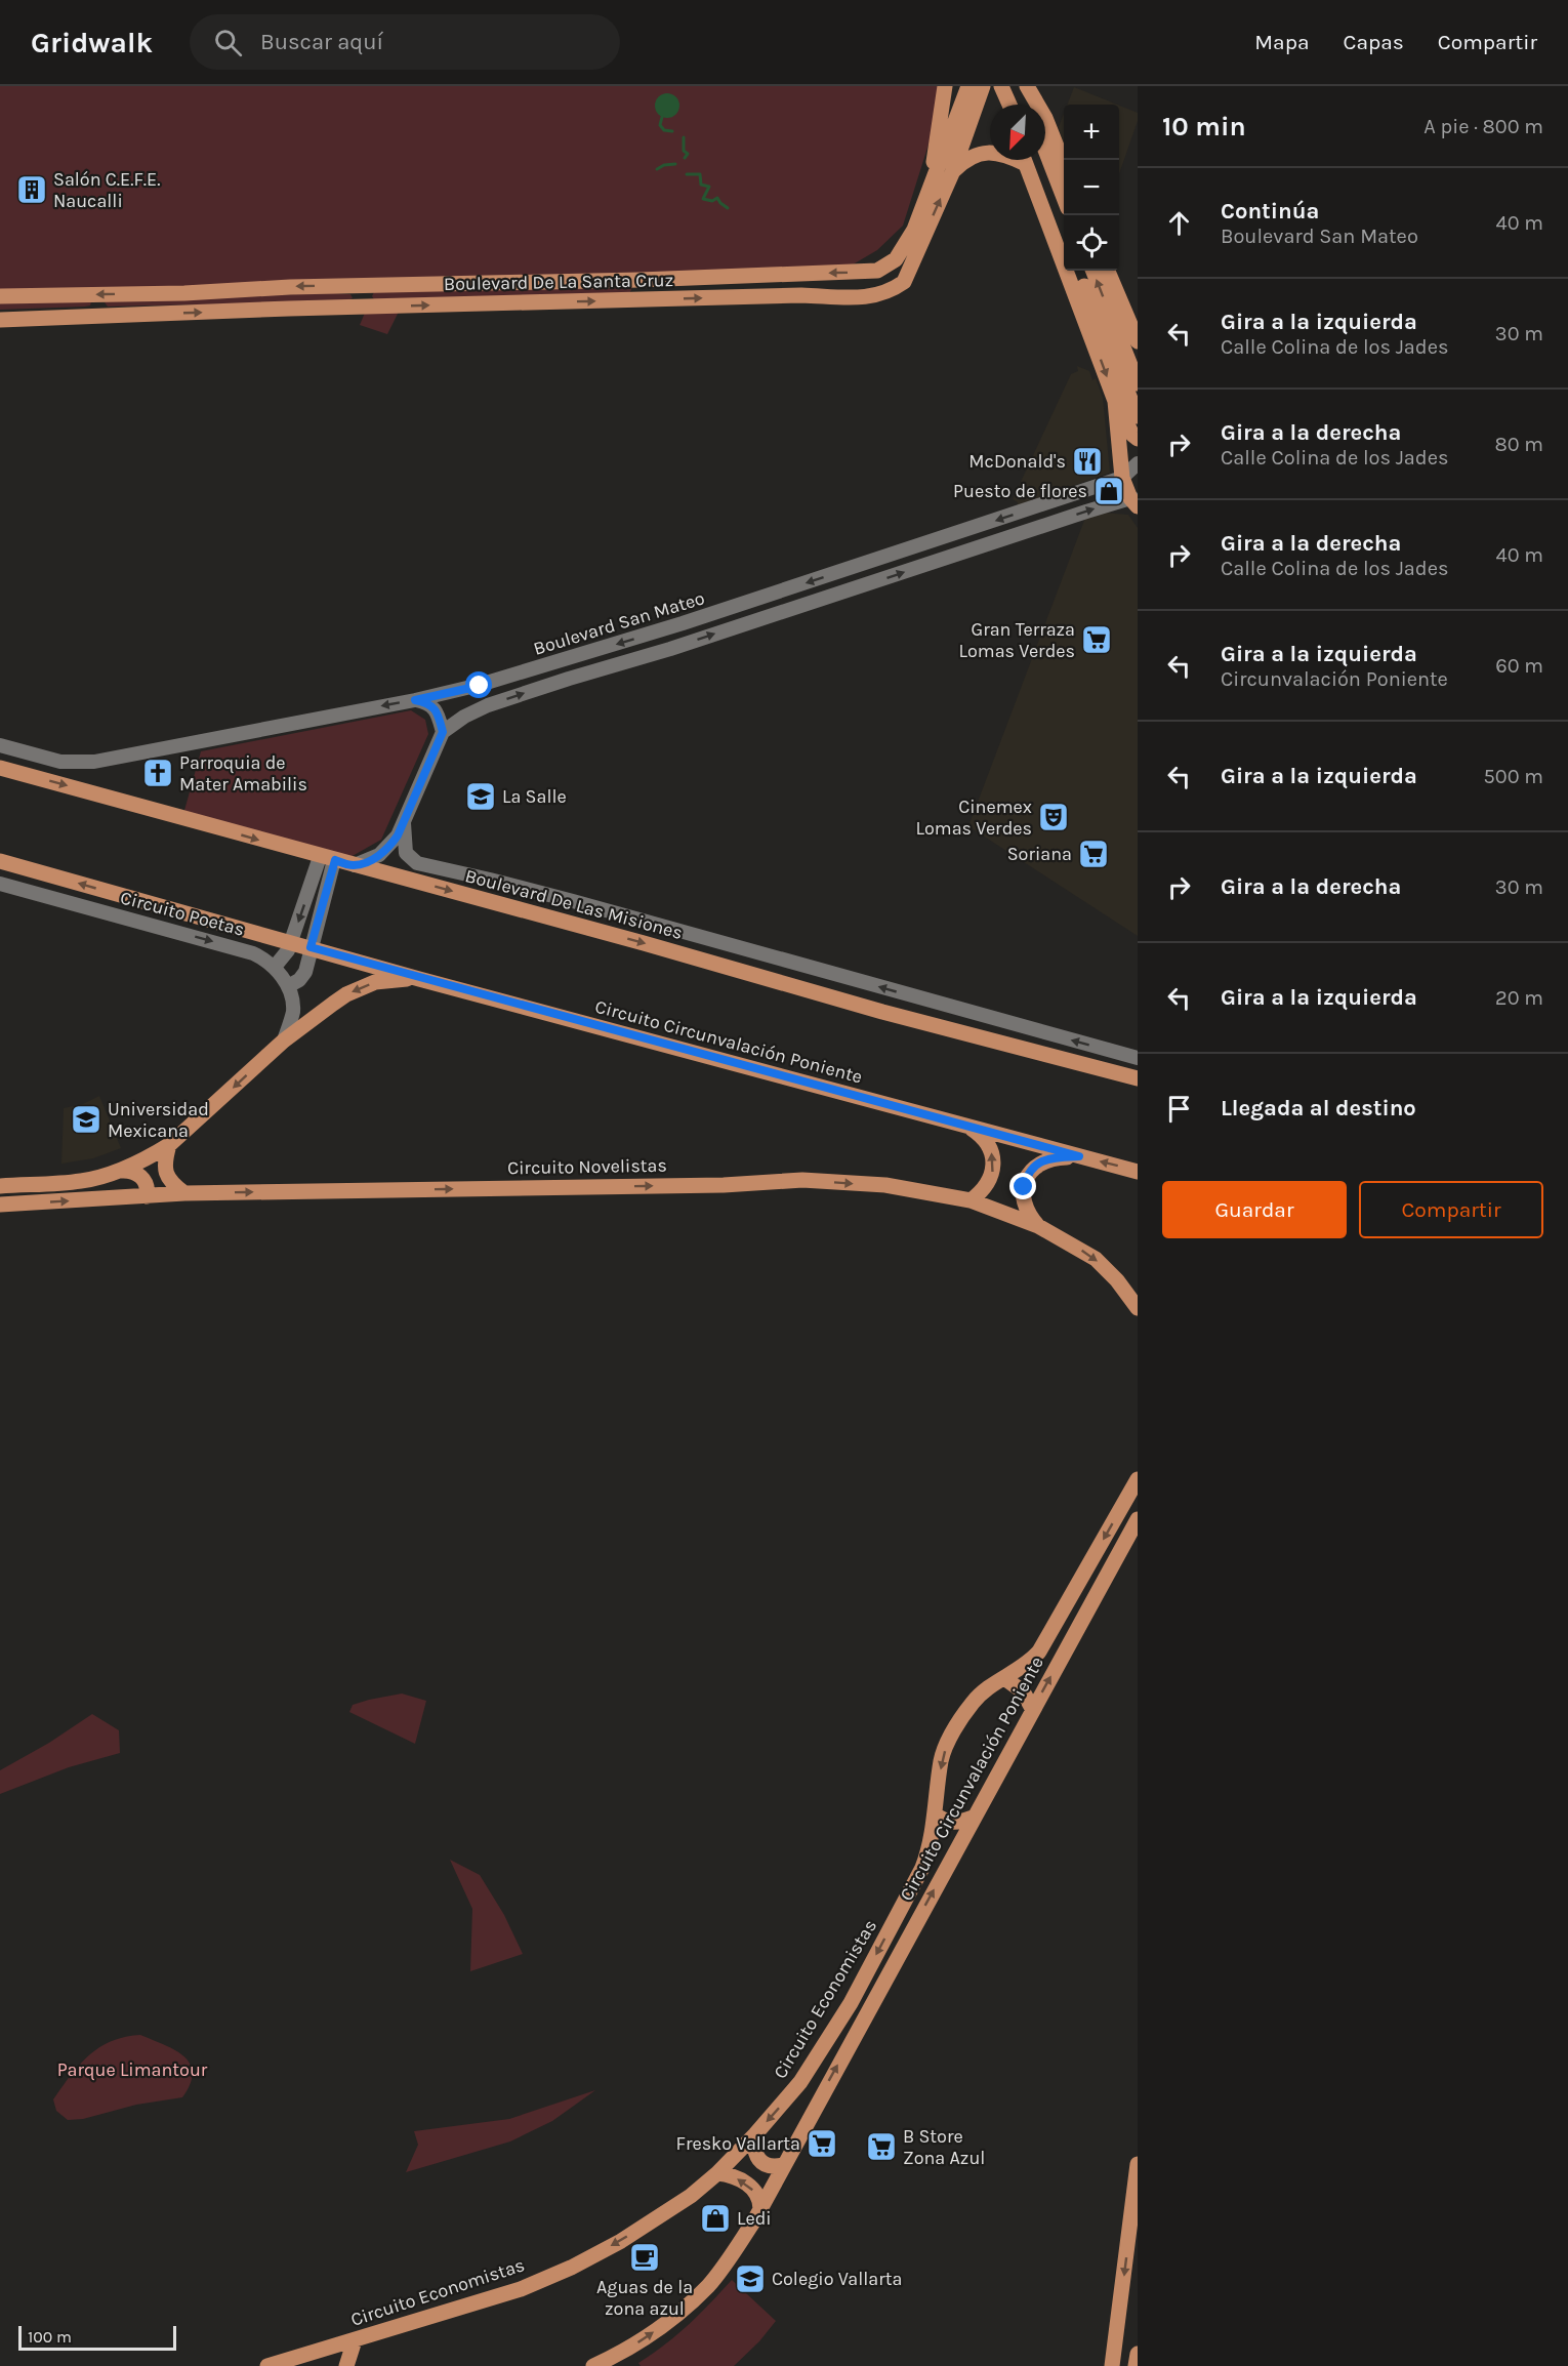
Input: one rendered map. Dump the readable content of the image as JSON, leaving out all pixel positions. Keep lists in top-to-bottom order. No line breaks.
{"streets":{"main road":["Boulevard De La Santa Cruz","Boulevard De Las Misiones","Circuito Circunvalación Poniente","Circuito Novelistas","Circuito Economistas"],"street":["Boulevard San Mateo","Circuito Poetas"]},"one_way":["Circuito Poetas","Circuito Novelistas","Circuito Economistas"],"parks":["Parque Limantour"],"places":{"building":["Salón C.E.F.E. Naucalli"],"restaurant":["McDonald's"],"shop":["Puesto de flores","Ledi"],"supermarket":["Gran Terraza Lomas Verdes","Soriana","Fresko Vallarta","B Store Zona Azul"],"church":["Parroquia de Mater Amabilis"],"school or university":["La Salle","Universidad Mexicana","Colegio Vallarta"],"theatre":["Cinemex Lomas Verdes"],"cafe":["Aguas de la zona azul"]},"scale_bar":"100 m","north":"bottom left","page":{"header":"Gridwalk","search":"Buscar aquí","nav":["Mapa","Capas","Compartir"],"heading":["10 min","A pie · 800 m"],"map_buttons":["+","−"],"list":[["Continúa","Boulevard San Mateo","40 m"],["Gira a la izquierda","Calle Colina de los Jades","30 m"],["Gira a la derecha","Calle Colina de los Jades","80 m"],["Gira a la derecha","Calle Colina de los Jades","40 m"],["Gira a la izquierda","Circunvalación Poniente","60 m"],["Gira a la izquierda","500 m"],["Gira a la derecha","30 m"],["Gira a la izquierda","20 m"],"Llegada al destino"],"buttons":["Guardar","Compartir"],"scale":"100 m"}}
